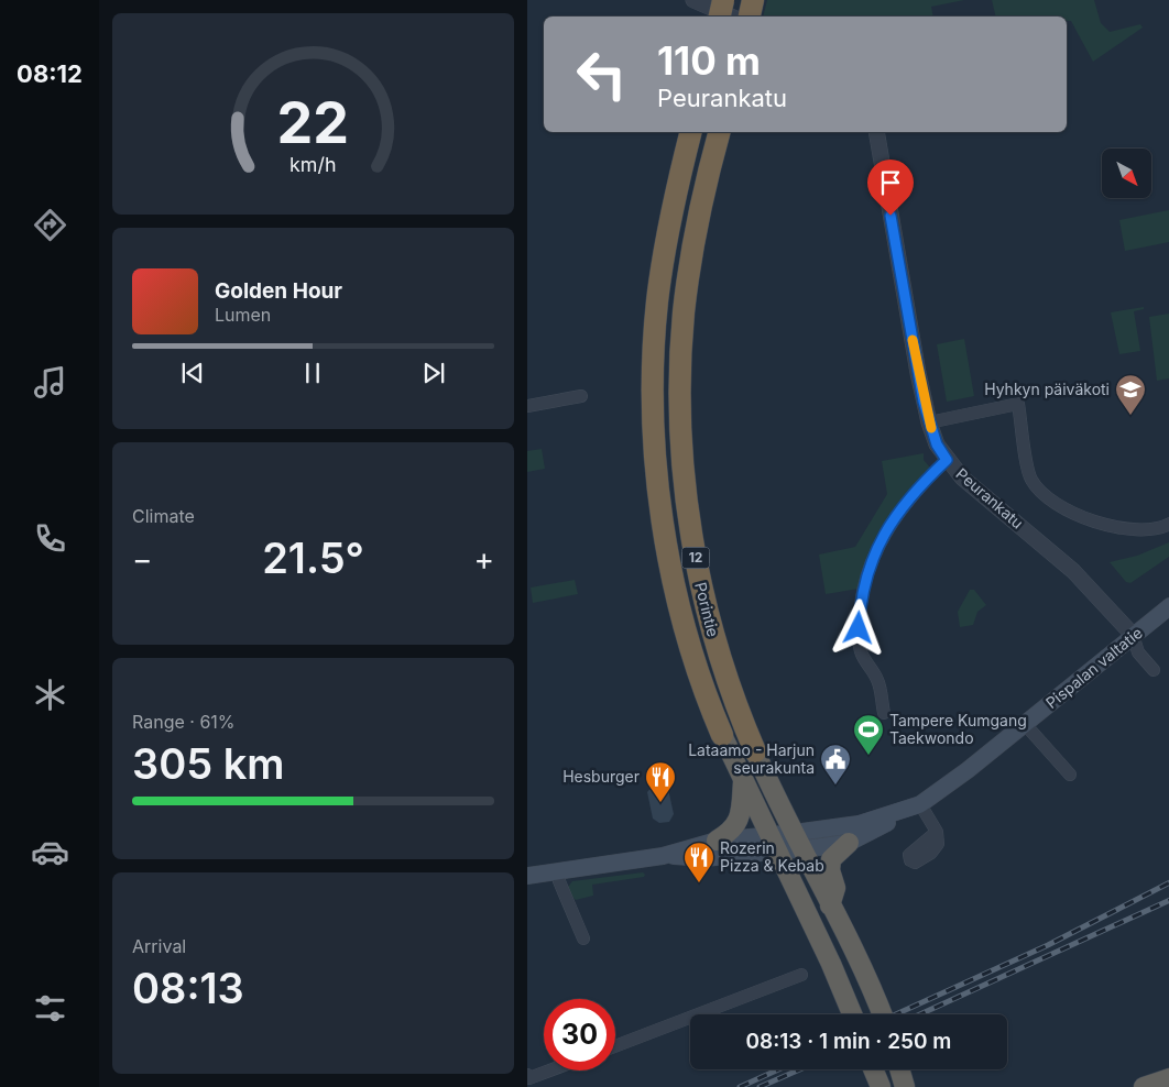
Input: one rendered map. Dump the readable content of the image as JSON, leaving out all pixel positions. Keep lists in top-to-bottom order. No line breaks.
{"streets":{"highway":["12","Porintie"],"main road":["Pispalan valtatie"],"street":["Peurankatu"]},"crossings":[["Peurankatu","Pispalan valtatie"],["Porintie","Pispalan valtatie"]],"places":{"school or university":["Hyhkyn päiväkoti"],"sports":["Tampere Kumgang Taekwondo"],"public building":["Lataamo - Harjun seurakunta"],"restaurant":["Hesburger","Rozerin Pizza & Kebab"]},"north":"bottom right","page":{"tabs":"08:12","turn":["110 m","Peurankatu"],"song":["Golden Hour","Lumen"],"tile":["Climate",["Range · 61%","305 km"],["Arrival","08:13"]],"heat":["−","21.5°","+"],"limit":"30","trip":"08:13 · 1 min · 250 m","gauge":["22","km/h"]}}
